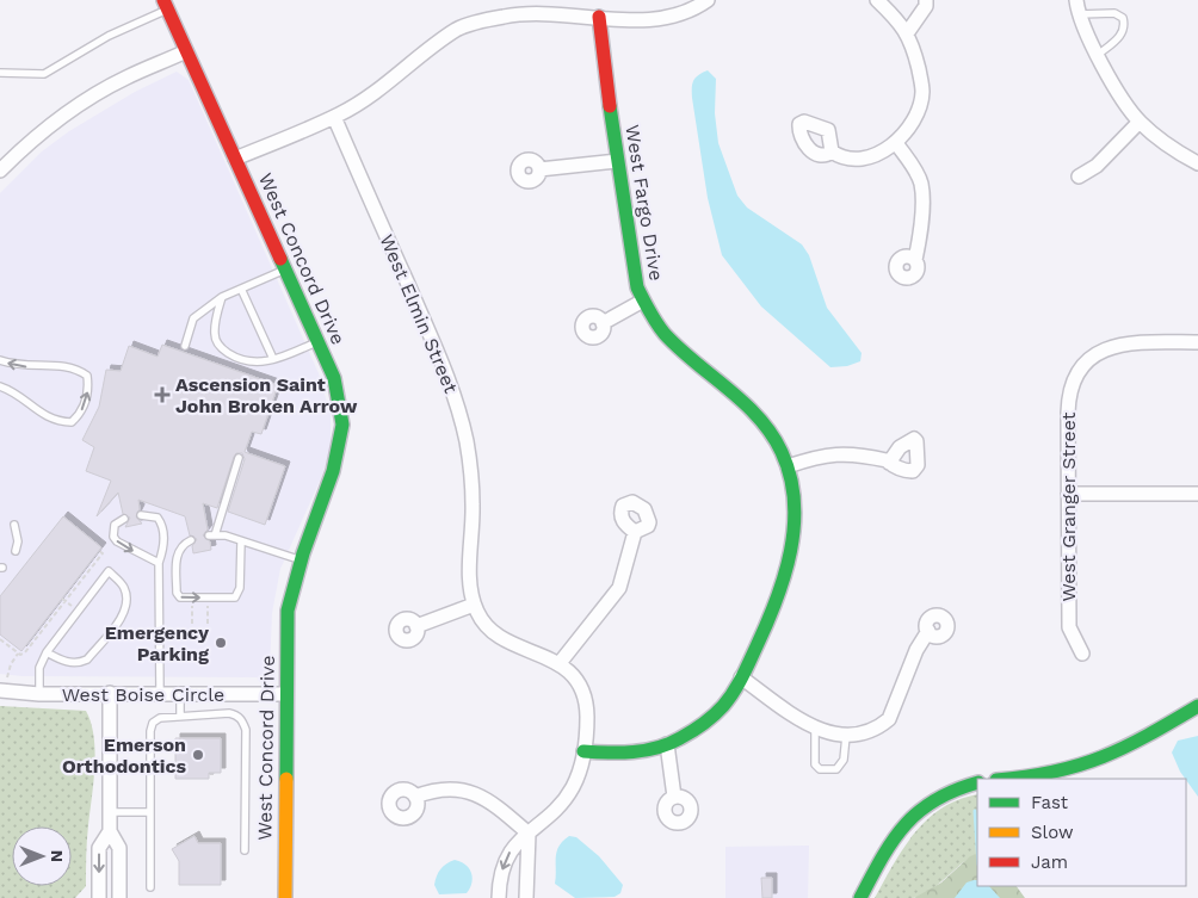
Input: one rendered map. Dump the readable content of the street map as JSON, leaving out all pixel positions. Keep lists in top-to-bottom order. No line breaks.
{"streets":{"street":["West Fargo Drive","West Concord Drive","West Elmin Street","West Granger Street","West Boise Circle"]},"crossings":[["West Fargo Drive","West Elmin Street"],["West Concord Drive","West Boise Circle"]],"places":{"health":["Ascension Saint John Broken Arrow"],"other":["Emergency Parking","Emerson Orthodontics"]},"legend":["Fast","Slow","Jam"],"north":"right"}
